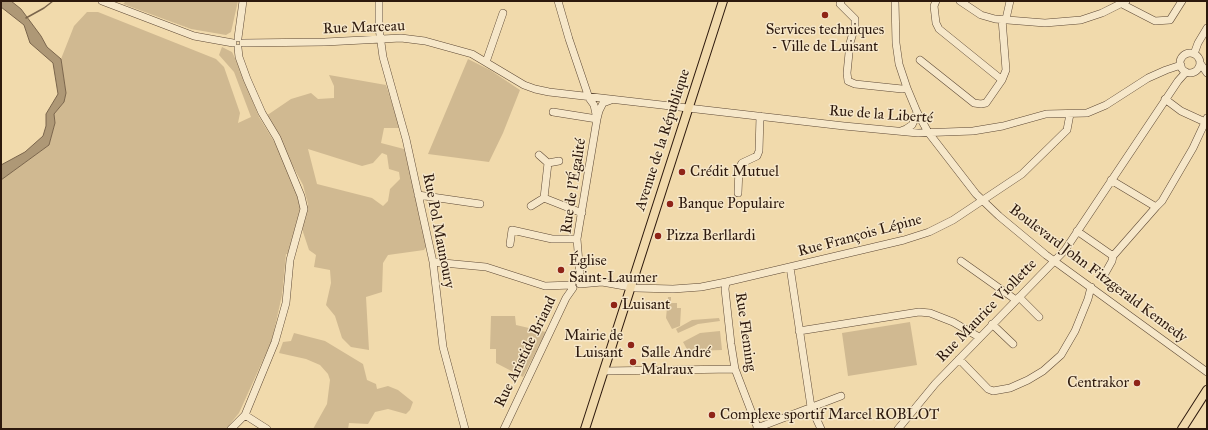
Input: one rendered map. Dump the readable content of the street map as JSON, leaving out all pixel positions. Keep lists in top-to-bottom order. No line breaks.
{"streets":{"main road":["Avenue de la République"],"street":["Rue Marceau","Rue de la Liberté","Rue de l'Égalité","Rue Pol Maunoury","Rue François Lépine","Boulevard John Fitzgerald Kennedy","Rue Maurice Viollette","Rue Fleming","Rue Aristide Briand"]},"crossings":[["Rue Marceau","Rue de la Liberté"],["Rue Marceau","Avenue de la République"],["Rue Marceau","Rue de l'Égalité"],["Rue Marceau","Rue Pol Maunoury"],["Rue de la Liberté","Avenue de la République"],["Rue de la Liberté","Rue François Lépine"],["Rue de la Liberté","Boulevard John Fitzgerald Kennedy"],["Avenue de la République","Rue François Lépine"],["Rue de l'Égalité","Rue François Lépine"],["Rue de l'Égalité","Rue Aristide Briand"],["Rue Pol Maunoury","Rue François Lépine"],["Rue François Lépine","Boulevard John Fitzgerald Kennedy"],["Rue François Lépine","Rue Fleming"],["Rue François Lépine","Rue Aristide Briand"],["Boulevard John Fitzgerald Kennedy","Rue Maurice Viollette"]],"places":["Services techniques - Ville de Luisant","Crédit Mutuel","Banque Populaire","Pizza Berllardi","Église Saint-Laumer","Luisant","Mairie de Luisant","Salle André Malraux","Centrakor","Complexe sportif Marcel ROBLOT"]}
